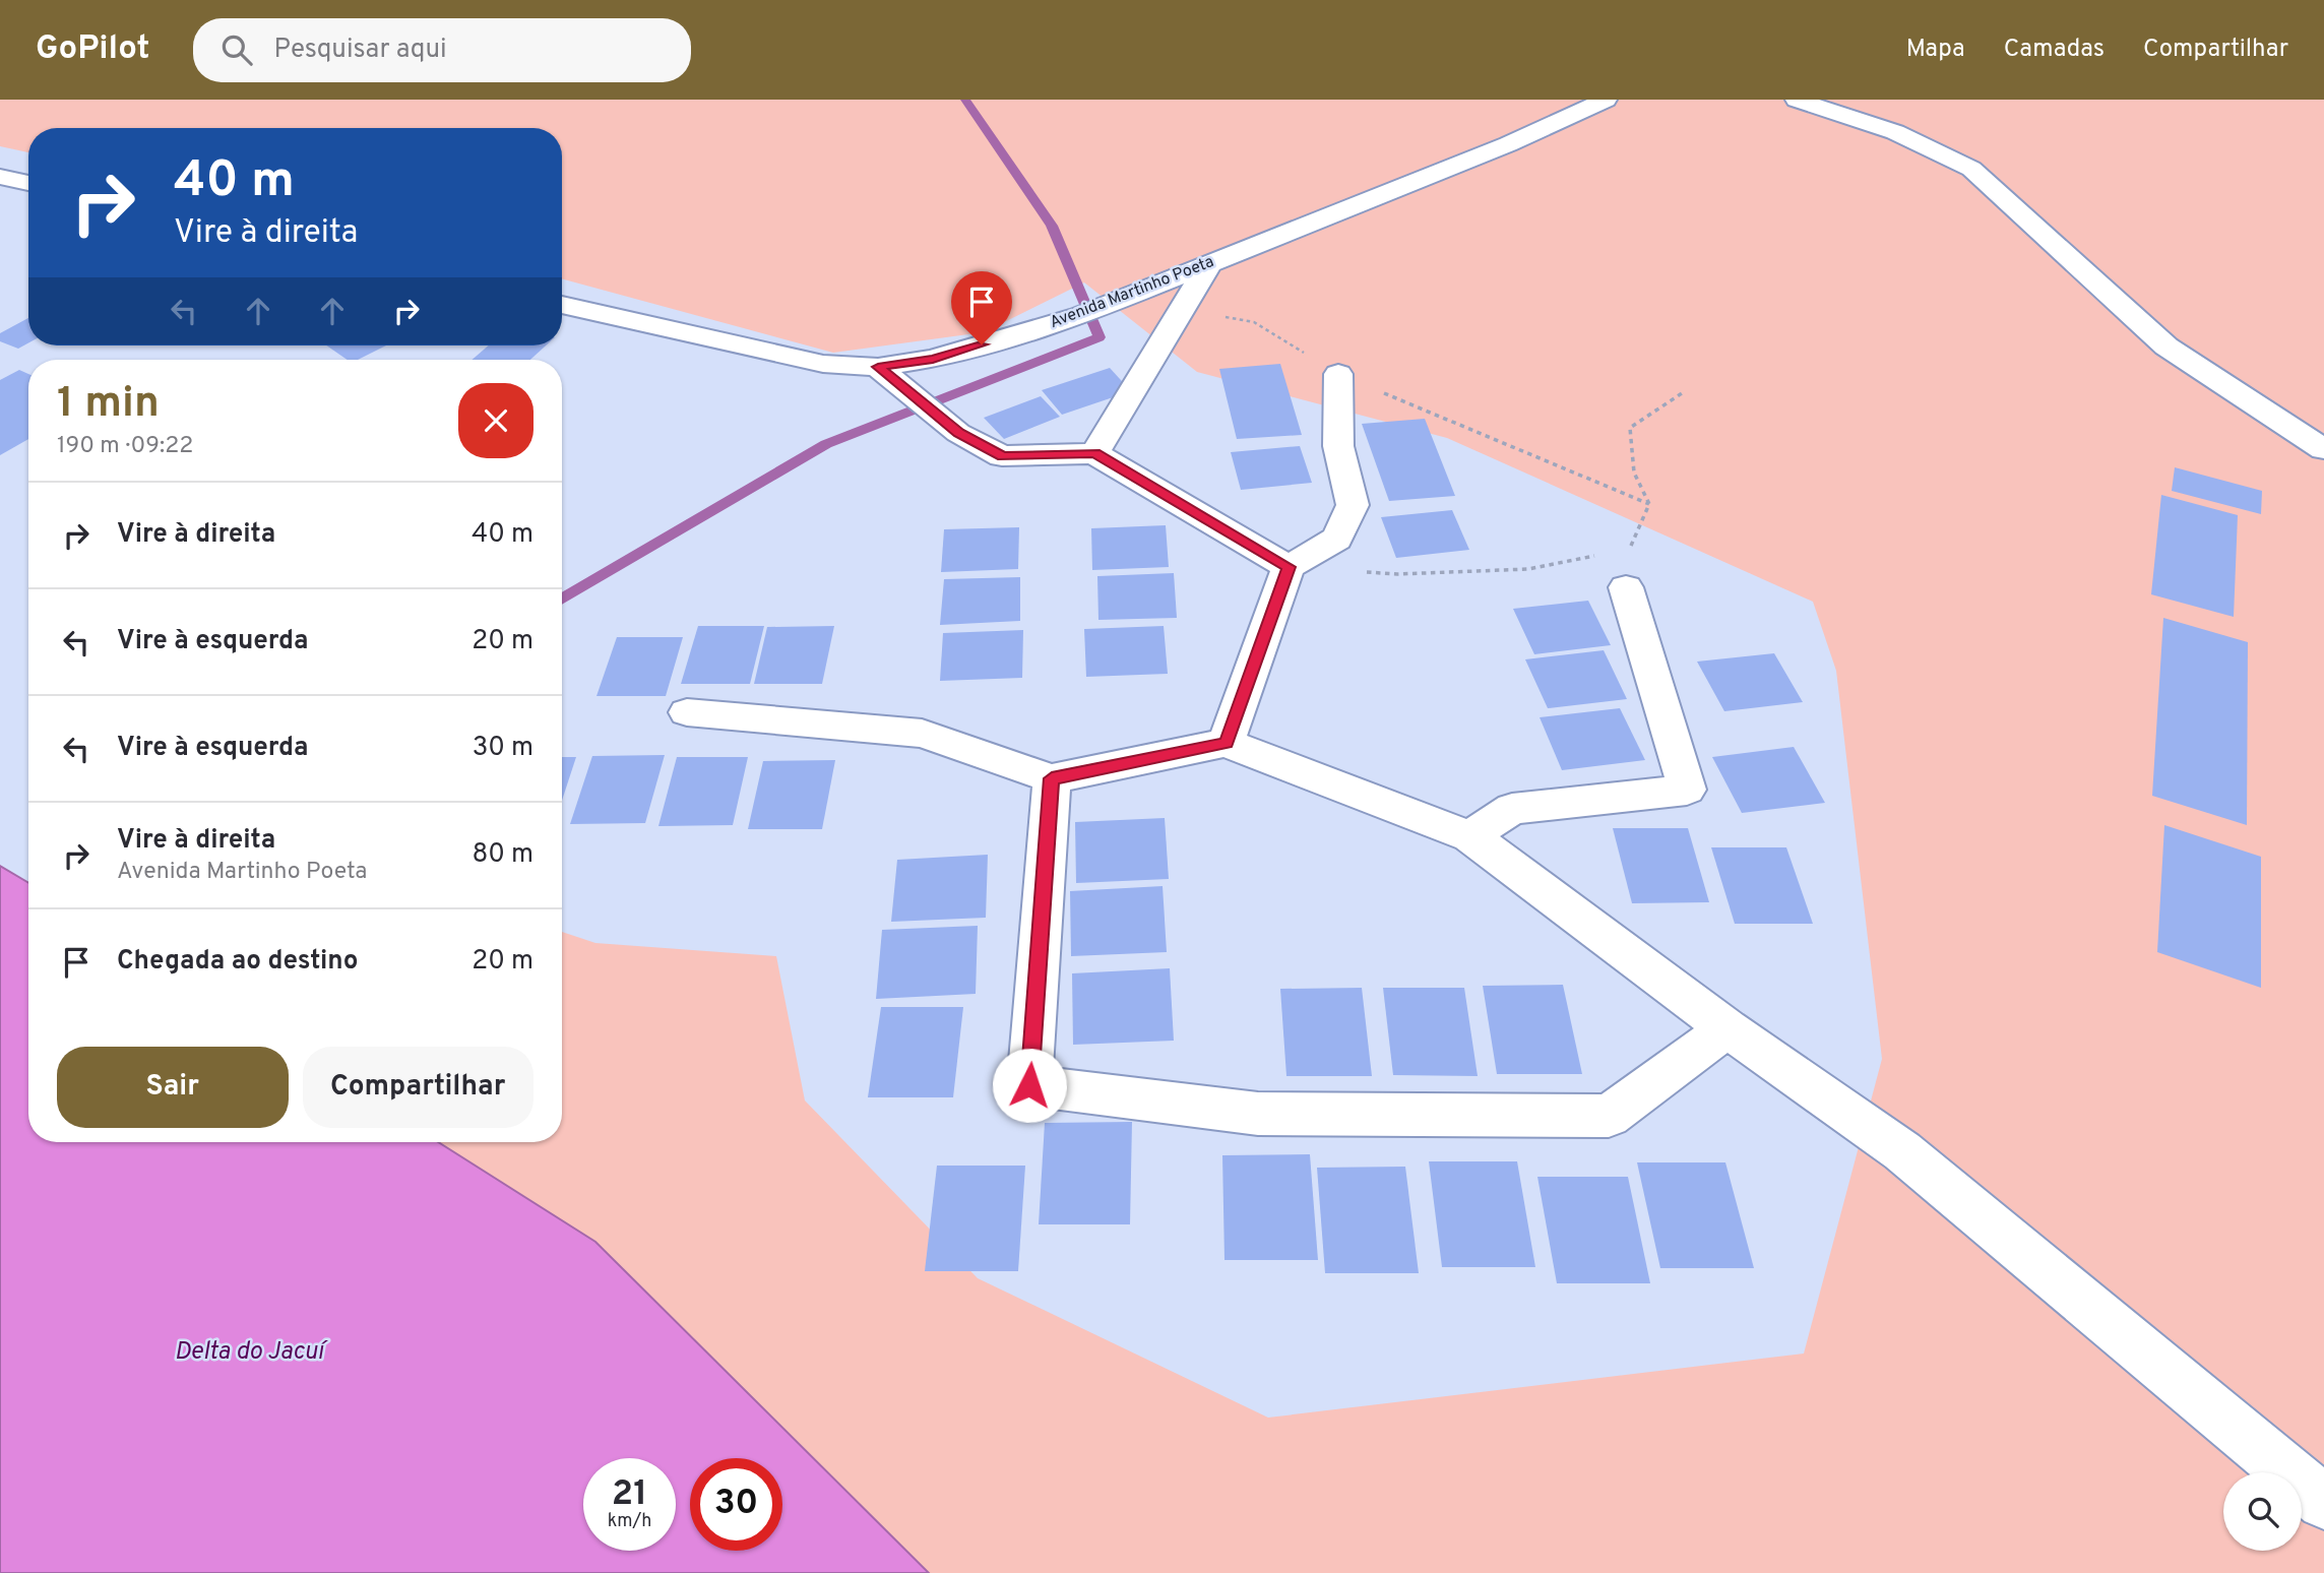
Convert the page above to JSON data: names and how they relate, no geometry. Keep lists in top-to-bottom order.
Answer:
{
  "streets": {
    "street": ["Avenida Martinho Poeta"]
  },
  "water": ["Delta do Jacuí"],
  "page": {
    "header": "GoPilot",
    "search": "Pesquisar aqui",
    "nav": ["Mapa", "Camadas", "Compartilhar"],
    "turn": ["40 m", "Vire à direita"],
    "heading": ["1 min", "190 m · 09:22"],
    "list": [
      {
        "name": "Vire à direita",
        "value": "40 m"
      },
      {
        "name": "Vire à esquerda",
        "value": "20 m"
      },
      {
        "name": "Vire à esquerda",
        "value": "30 m"
      },
      {
        "name": "Vire à direita",
        "note": "Avenida Martinho Poeta",
        "value": "80 m"
      },
      {
        "name": "Chegada ao destino",
        "value": "20 m"
      }
    ],
    "buttons": ["Sair", "Compartilhar"],
    "speed": "21 km/h",
    "limit": "30"
  }
}
